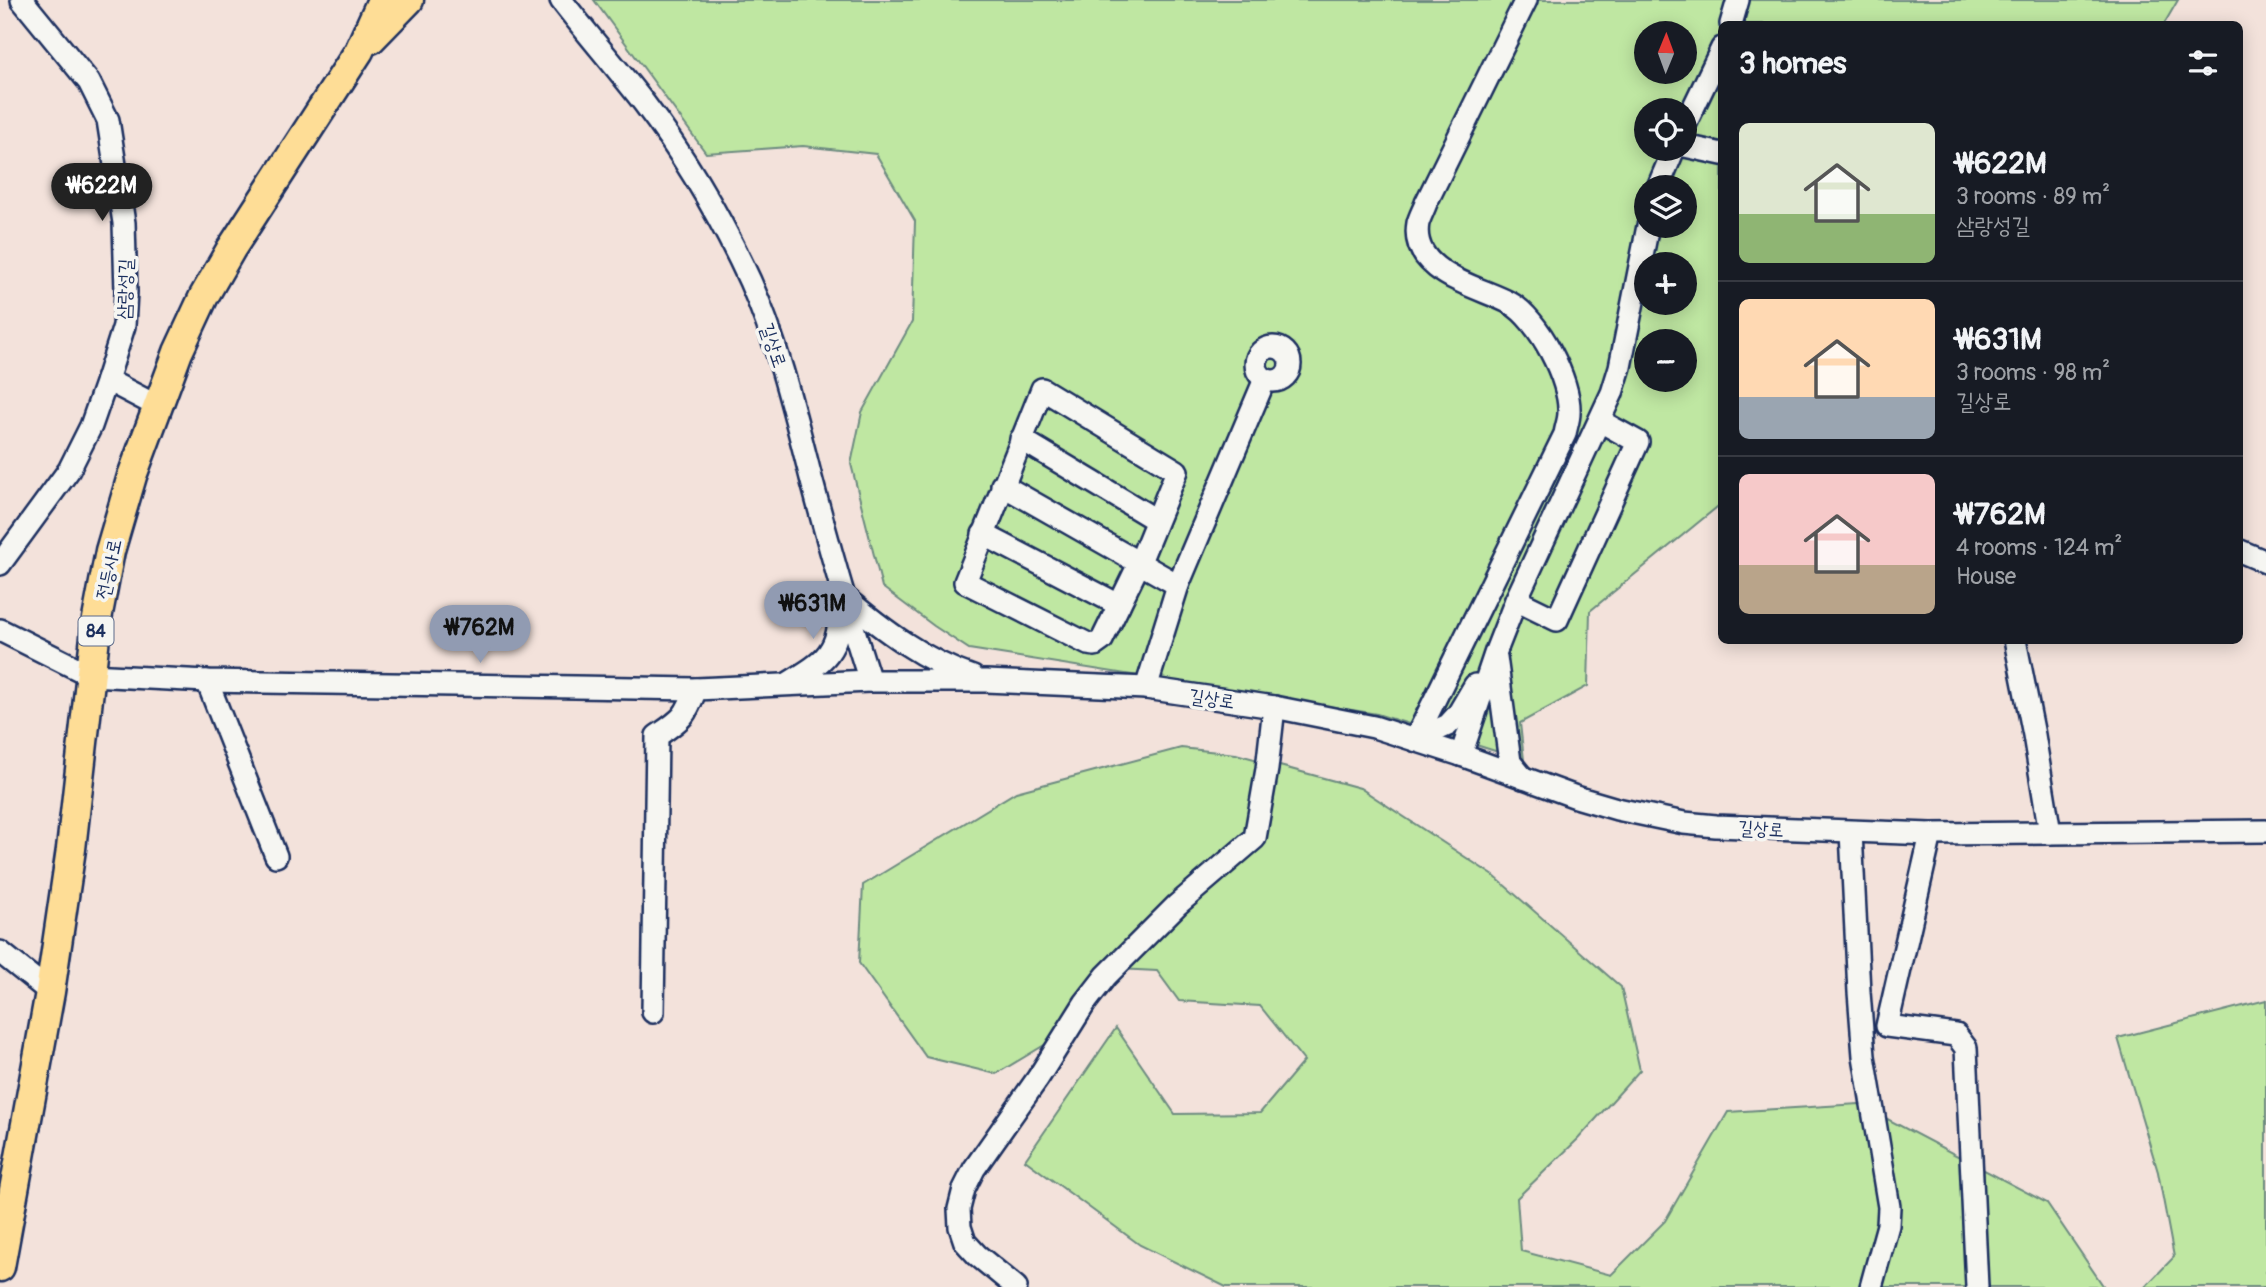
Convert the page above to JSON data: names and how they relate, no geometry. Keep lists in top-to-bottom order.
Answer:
{
  "streets": {
    "main road": ["전등사로", "84"],
    "street": ["삼랑성길", "길상로"]
  },
  "north": "top",
  "page": {
    "map_buttons": ["+", "−"],
    "heading": "3 homes",
    "list": [
      {
        "name": "₩622M",
        "note": "3 rooms · 89 m² · 삼랑성길"
      },
      {
        "name": "₩631M",
        "note": "3 rooms · 98 m² · 길상로"
      },
      {
        "name": "₩762M",
        "note": "4 rooms · 124 m² · House"
      }
    ],
    "price": ["₩622M", "₩631M", "₩762M"]
  }
}
